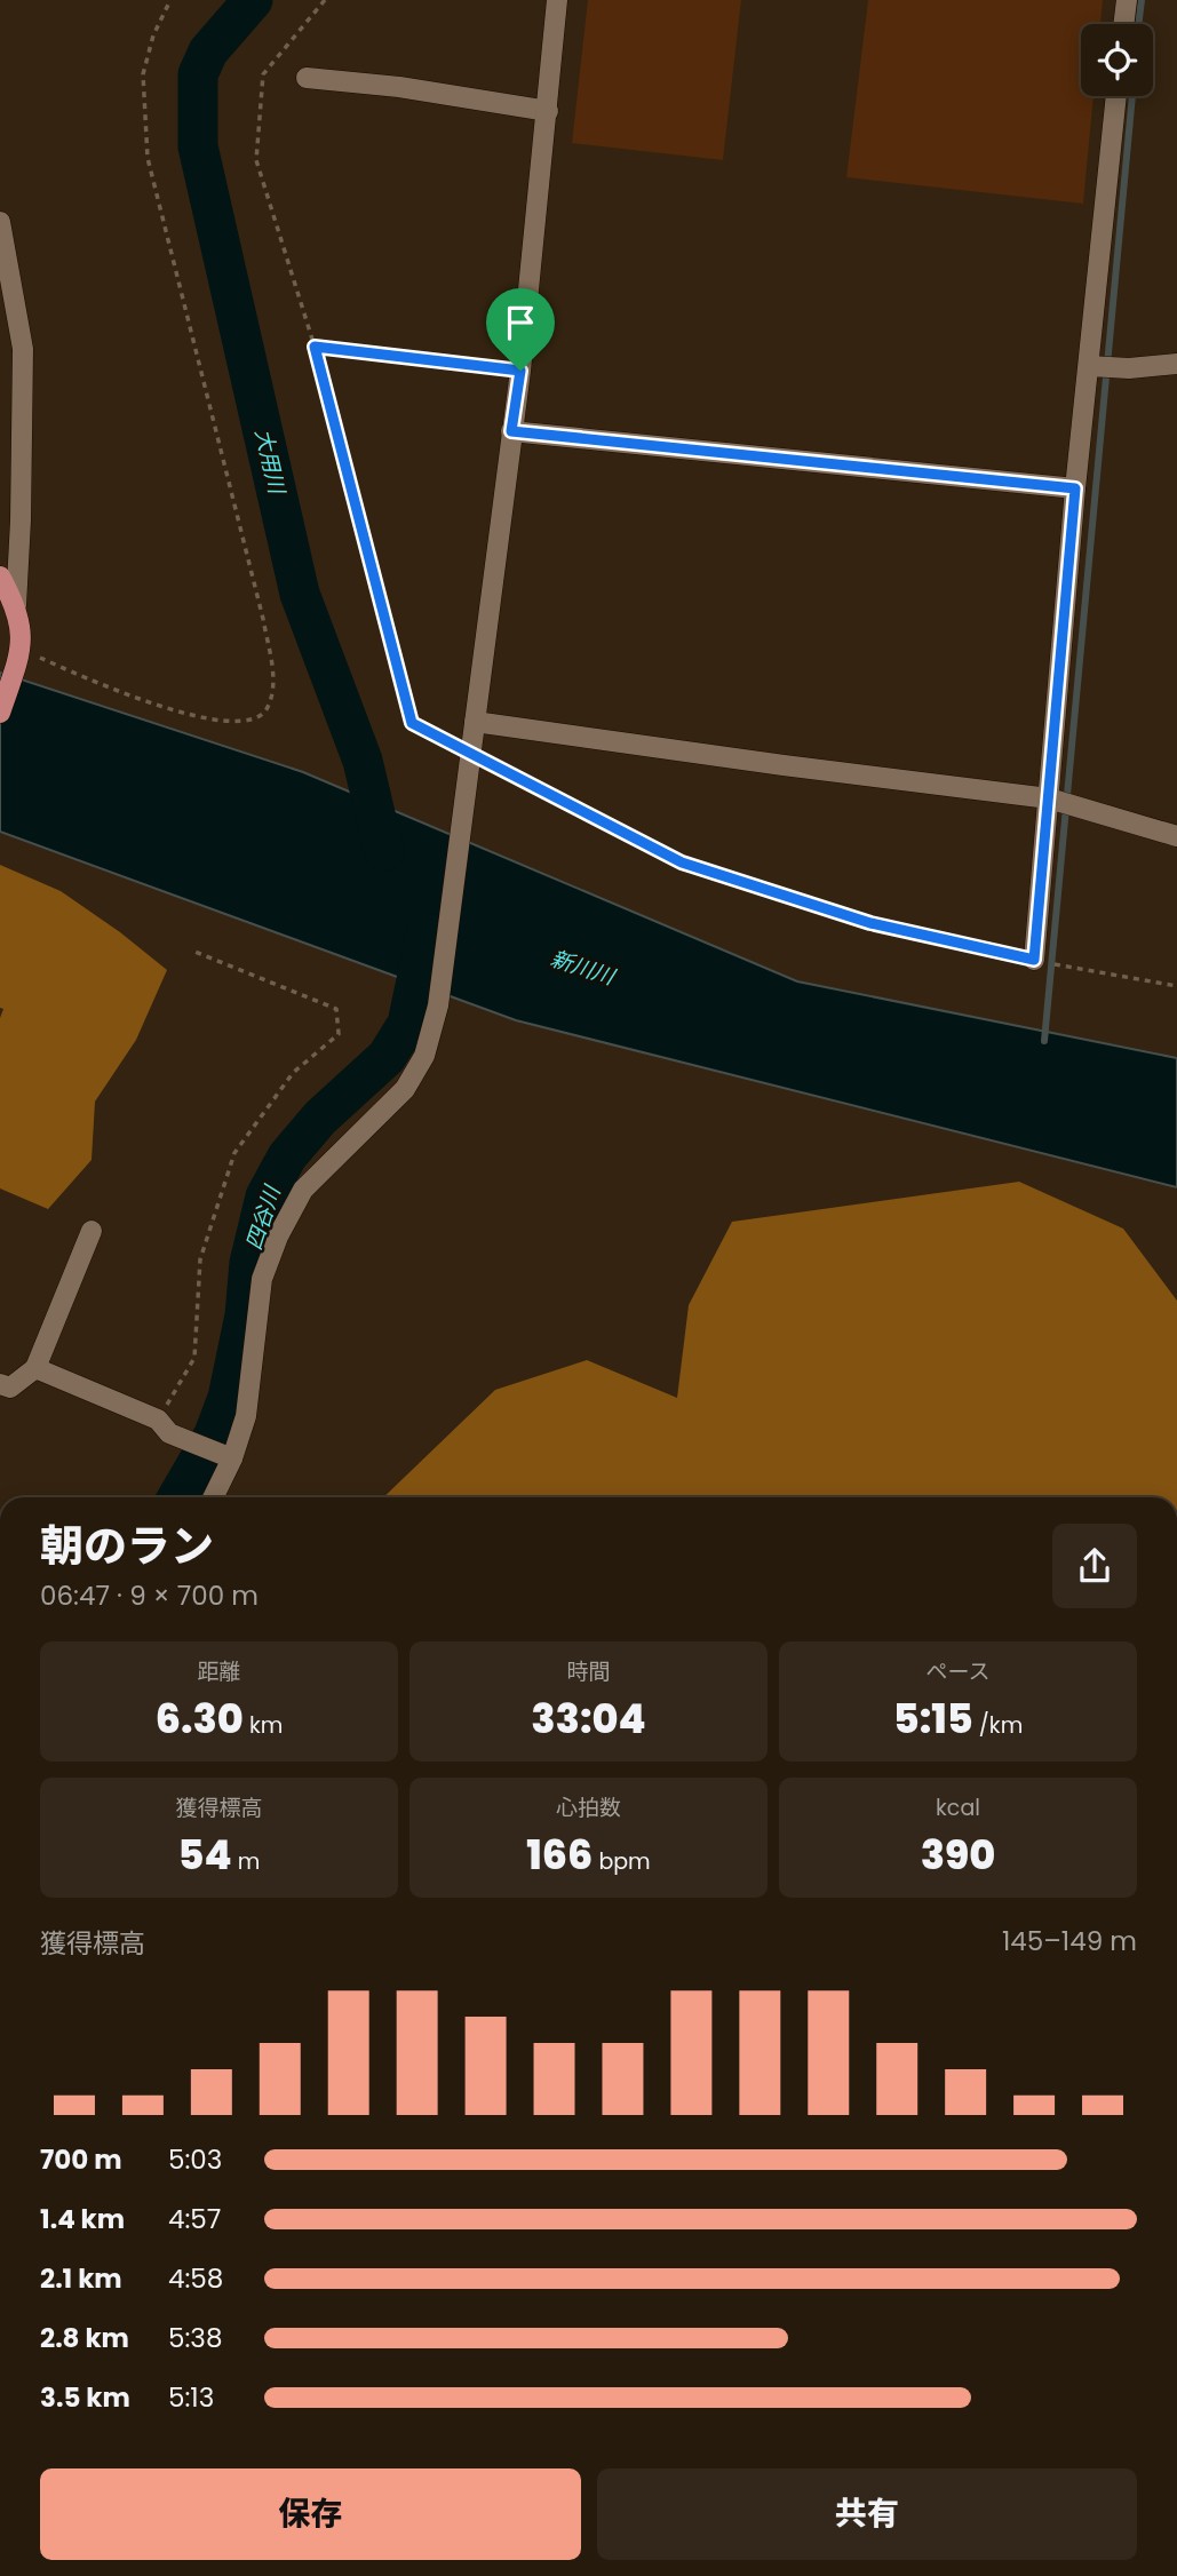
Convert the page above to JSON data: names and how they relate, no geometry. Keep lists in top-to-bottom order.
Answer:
{
  "water": ["大用川", "新川川", "四谷川"],
  "page": {
    "heading": ["朝のラン", "06:47 · 9 × 700 m"],
    "stats": [
      ["距離", "6.30 km"],
      ["時間", "33:04"],
      ["ペース", "5:15 /km"],
      ["獲得標高", "54 m"],
      ["心拍数", "166 bpm"],
      ["kcal", "390"]
    ],
    "chart": ["獲得標高", "145–149 m"],
    "list": [
      {
        "name": "700 m",
        "note": "5:03"
      },
      {
        "name": "1.4 km",
        "note": "4:57"
      },
      {
        "name": "2.1 km",
        "note": "4:58"
      },
      {
        "name": "2.8 km",
        "note": "5:38"
      },
      {
        "name": "3.5 km",
        "note": "5:13"
      }
    ],
    "buttons": ["保存", "共有"]
  }
}
